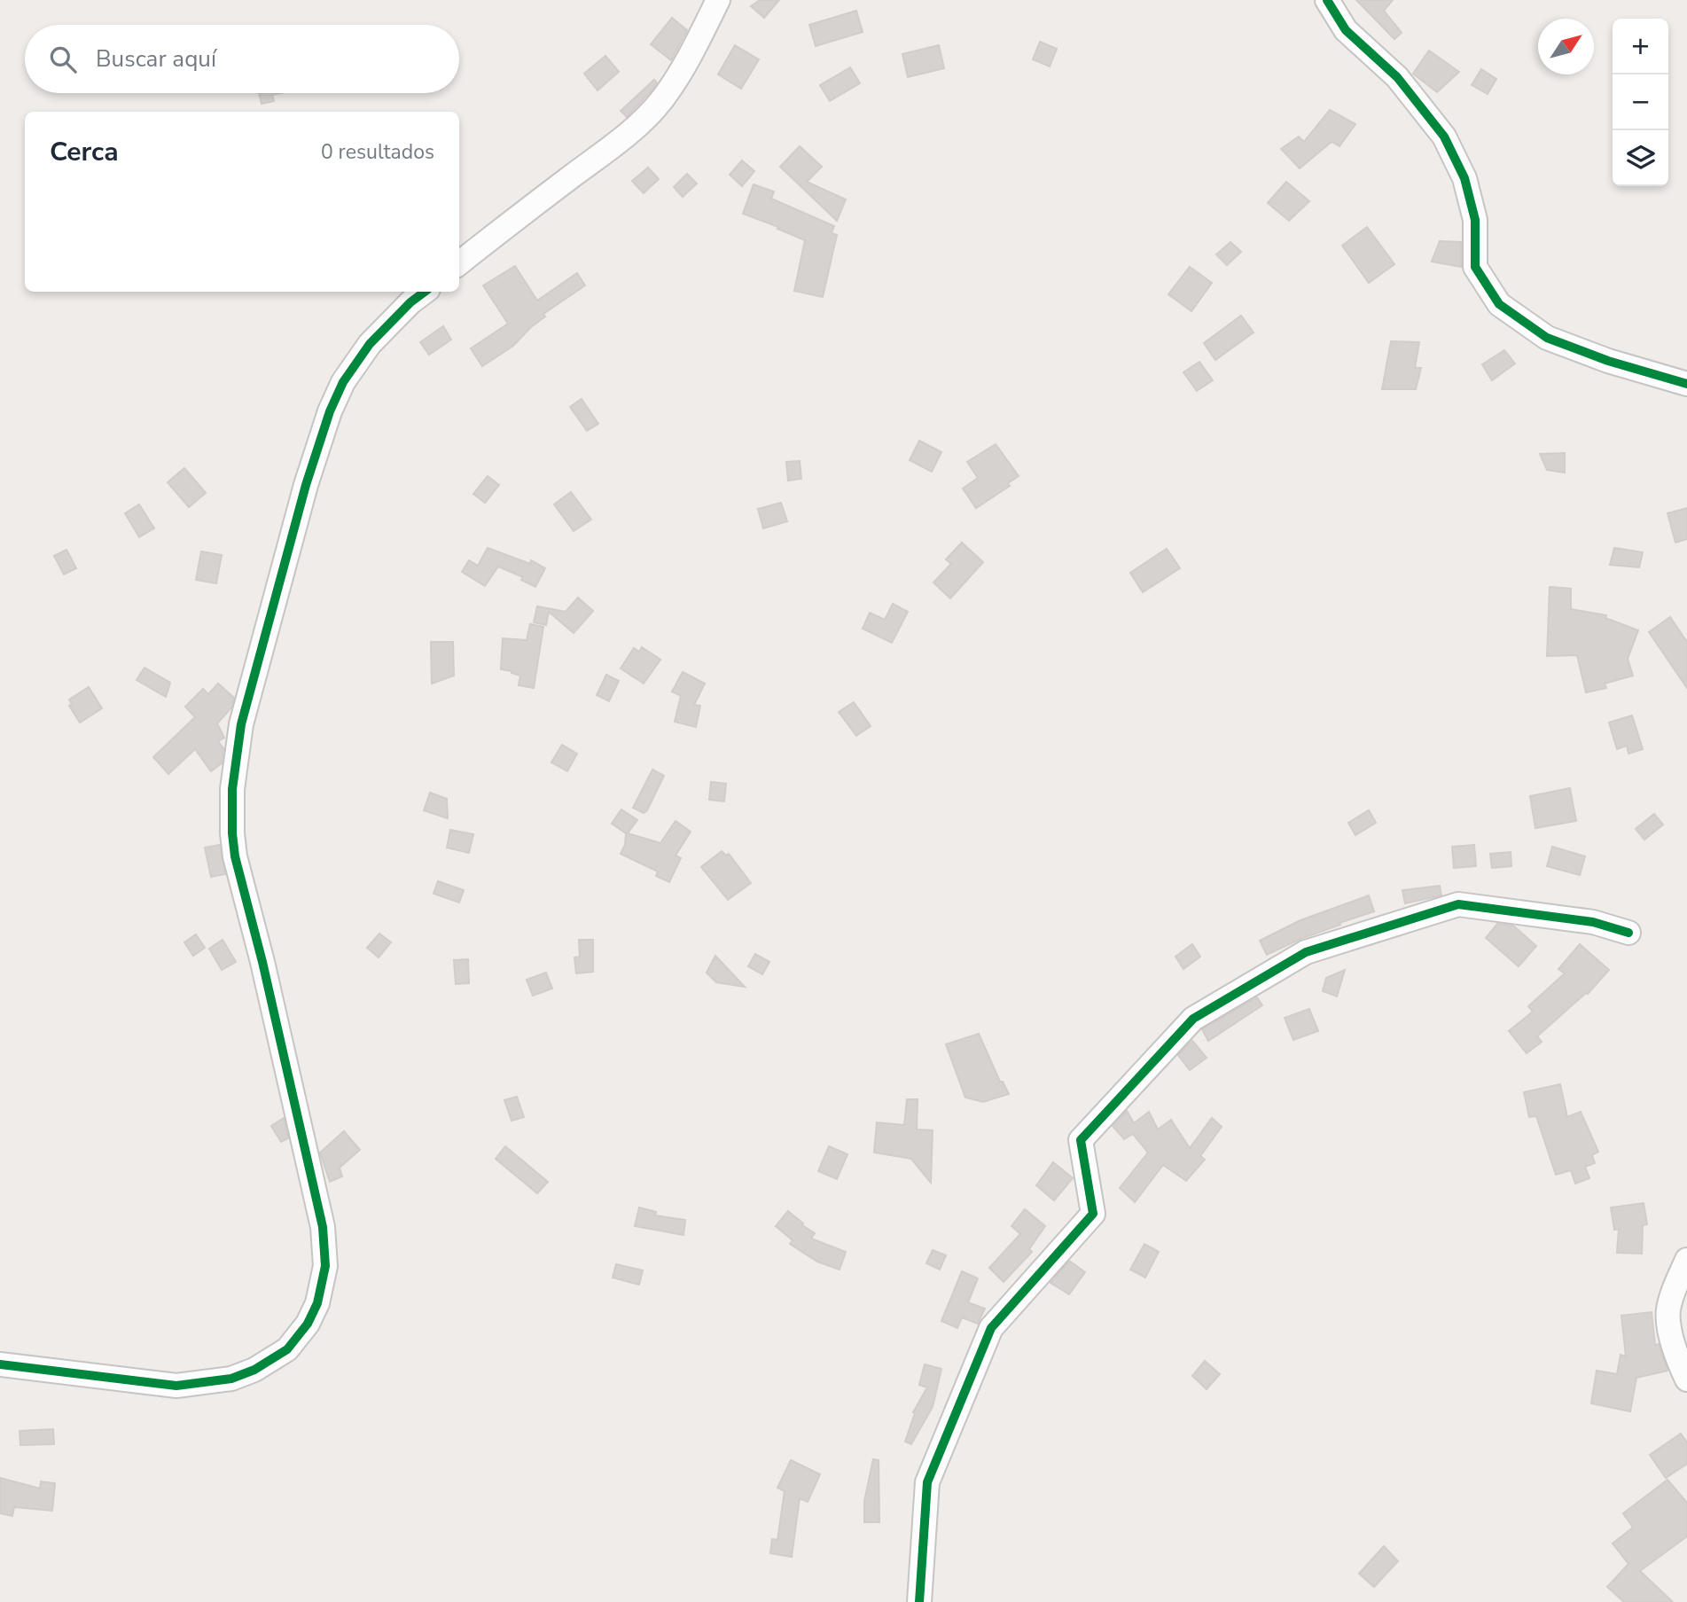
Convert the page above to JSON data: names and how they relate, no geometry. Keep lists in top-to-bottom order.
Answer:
{
  "north": "top right",
  "page": {
    "map_buttons": ["+", "−"],
    "search": "Buscar aquí",
    "heading": ["Cerca", "0 resultados"]
  }
}
